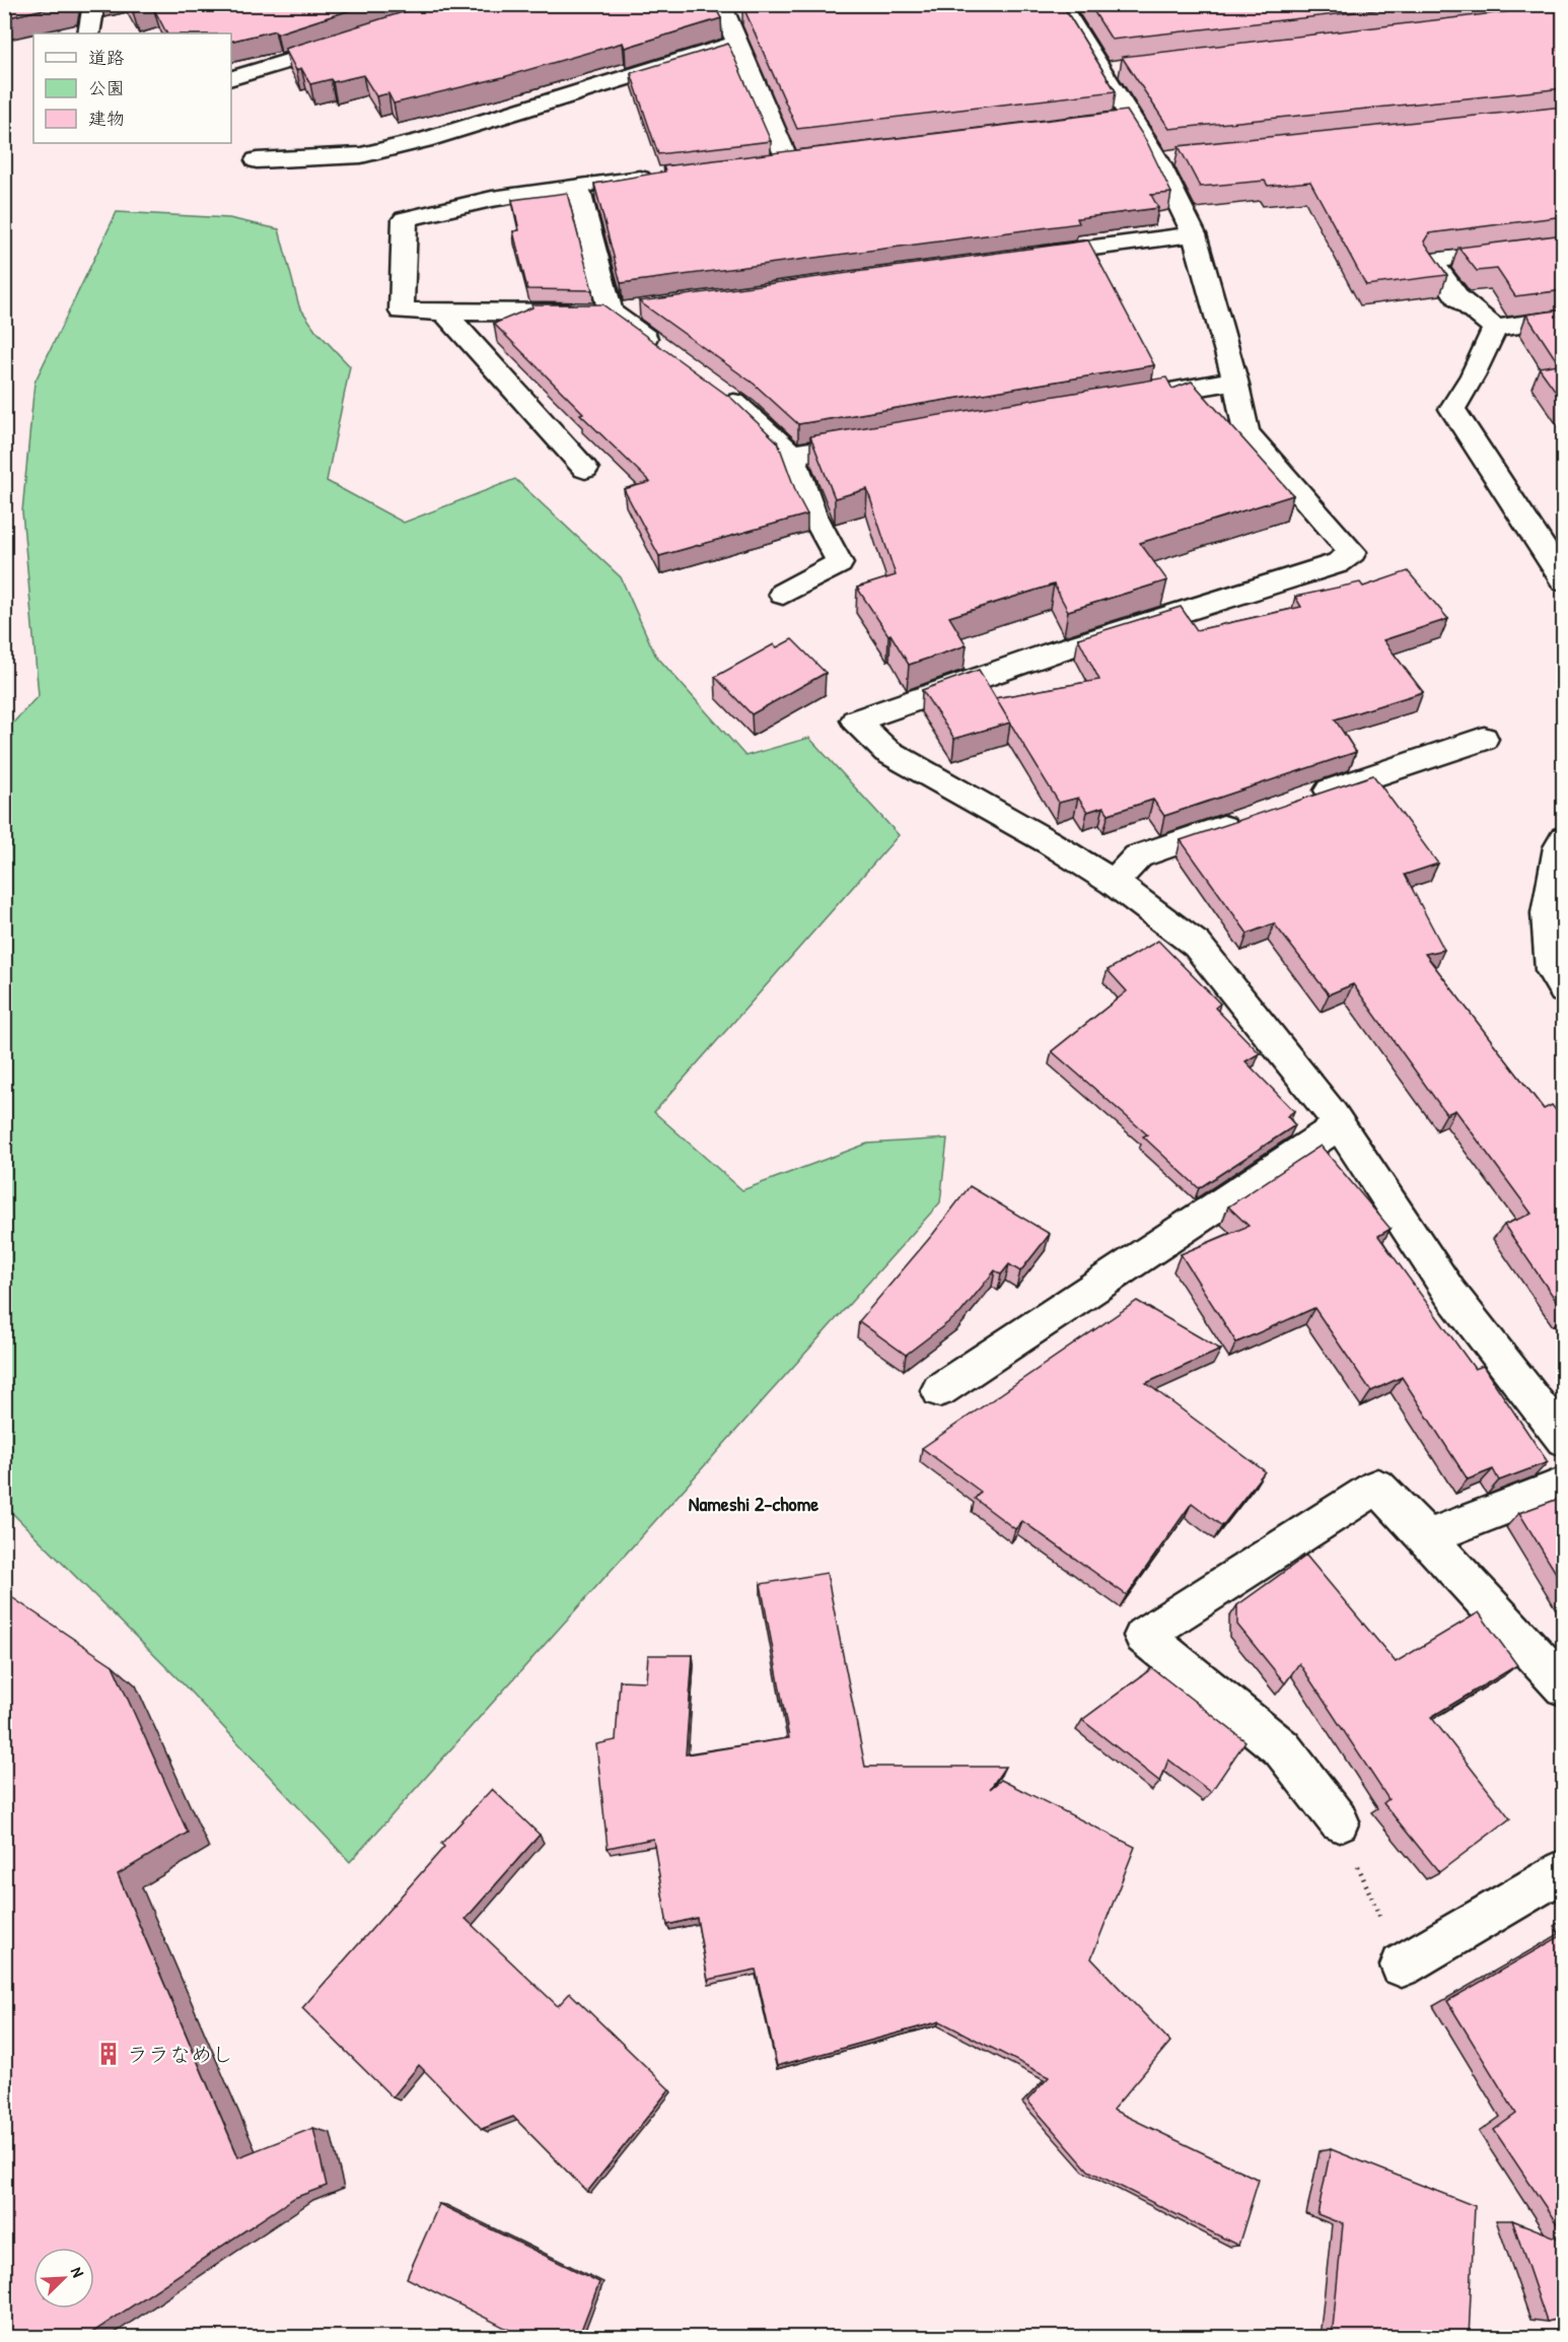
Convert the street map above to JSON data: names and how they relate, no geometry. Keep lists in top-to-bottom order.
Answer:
{
  "districts": ["Nameshi 2-chome"],
  "places": {
    "building": ["ララなめし"]
  },
  "legend": ["道路", "公園", "建物"],
  "north": "top right"
}
